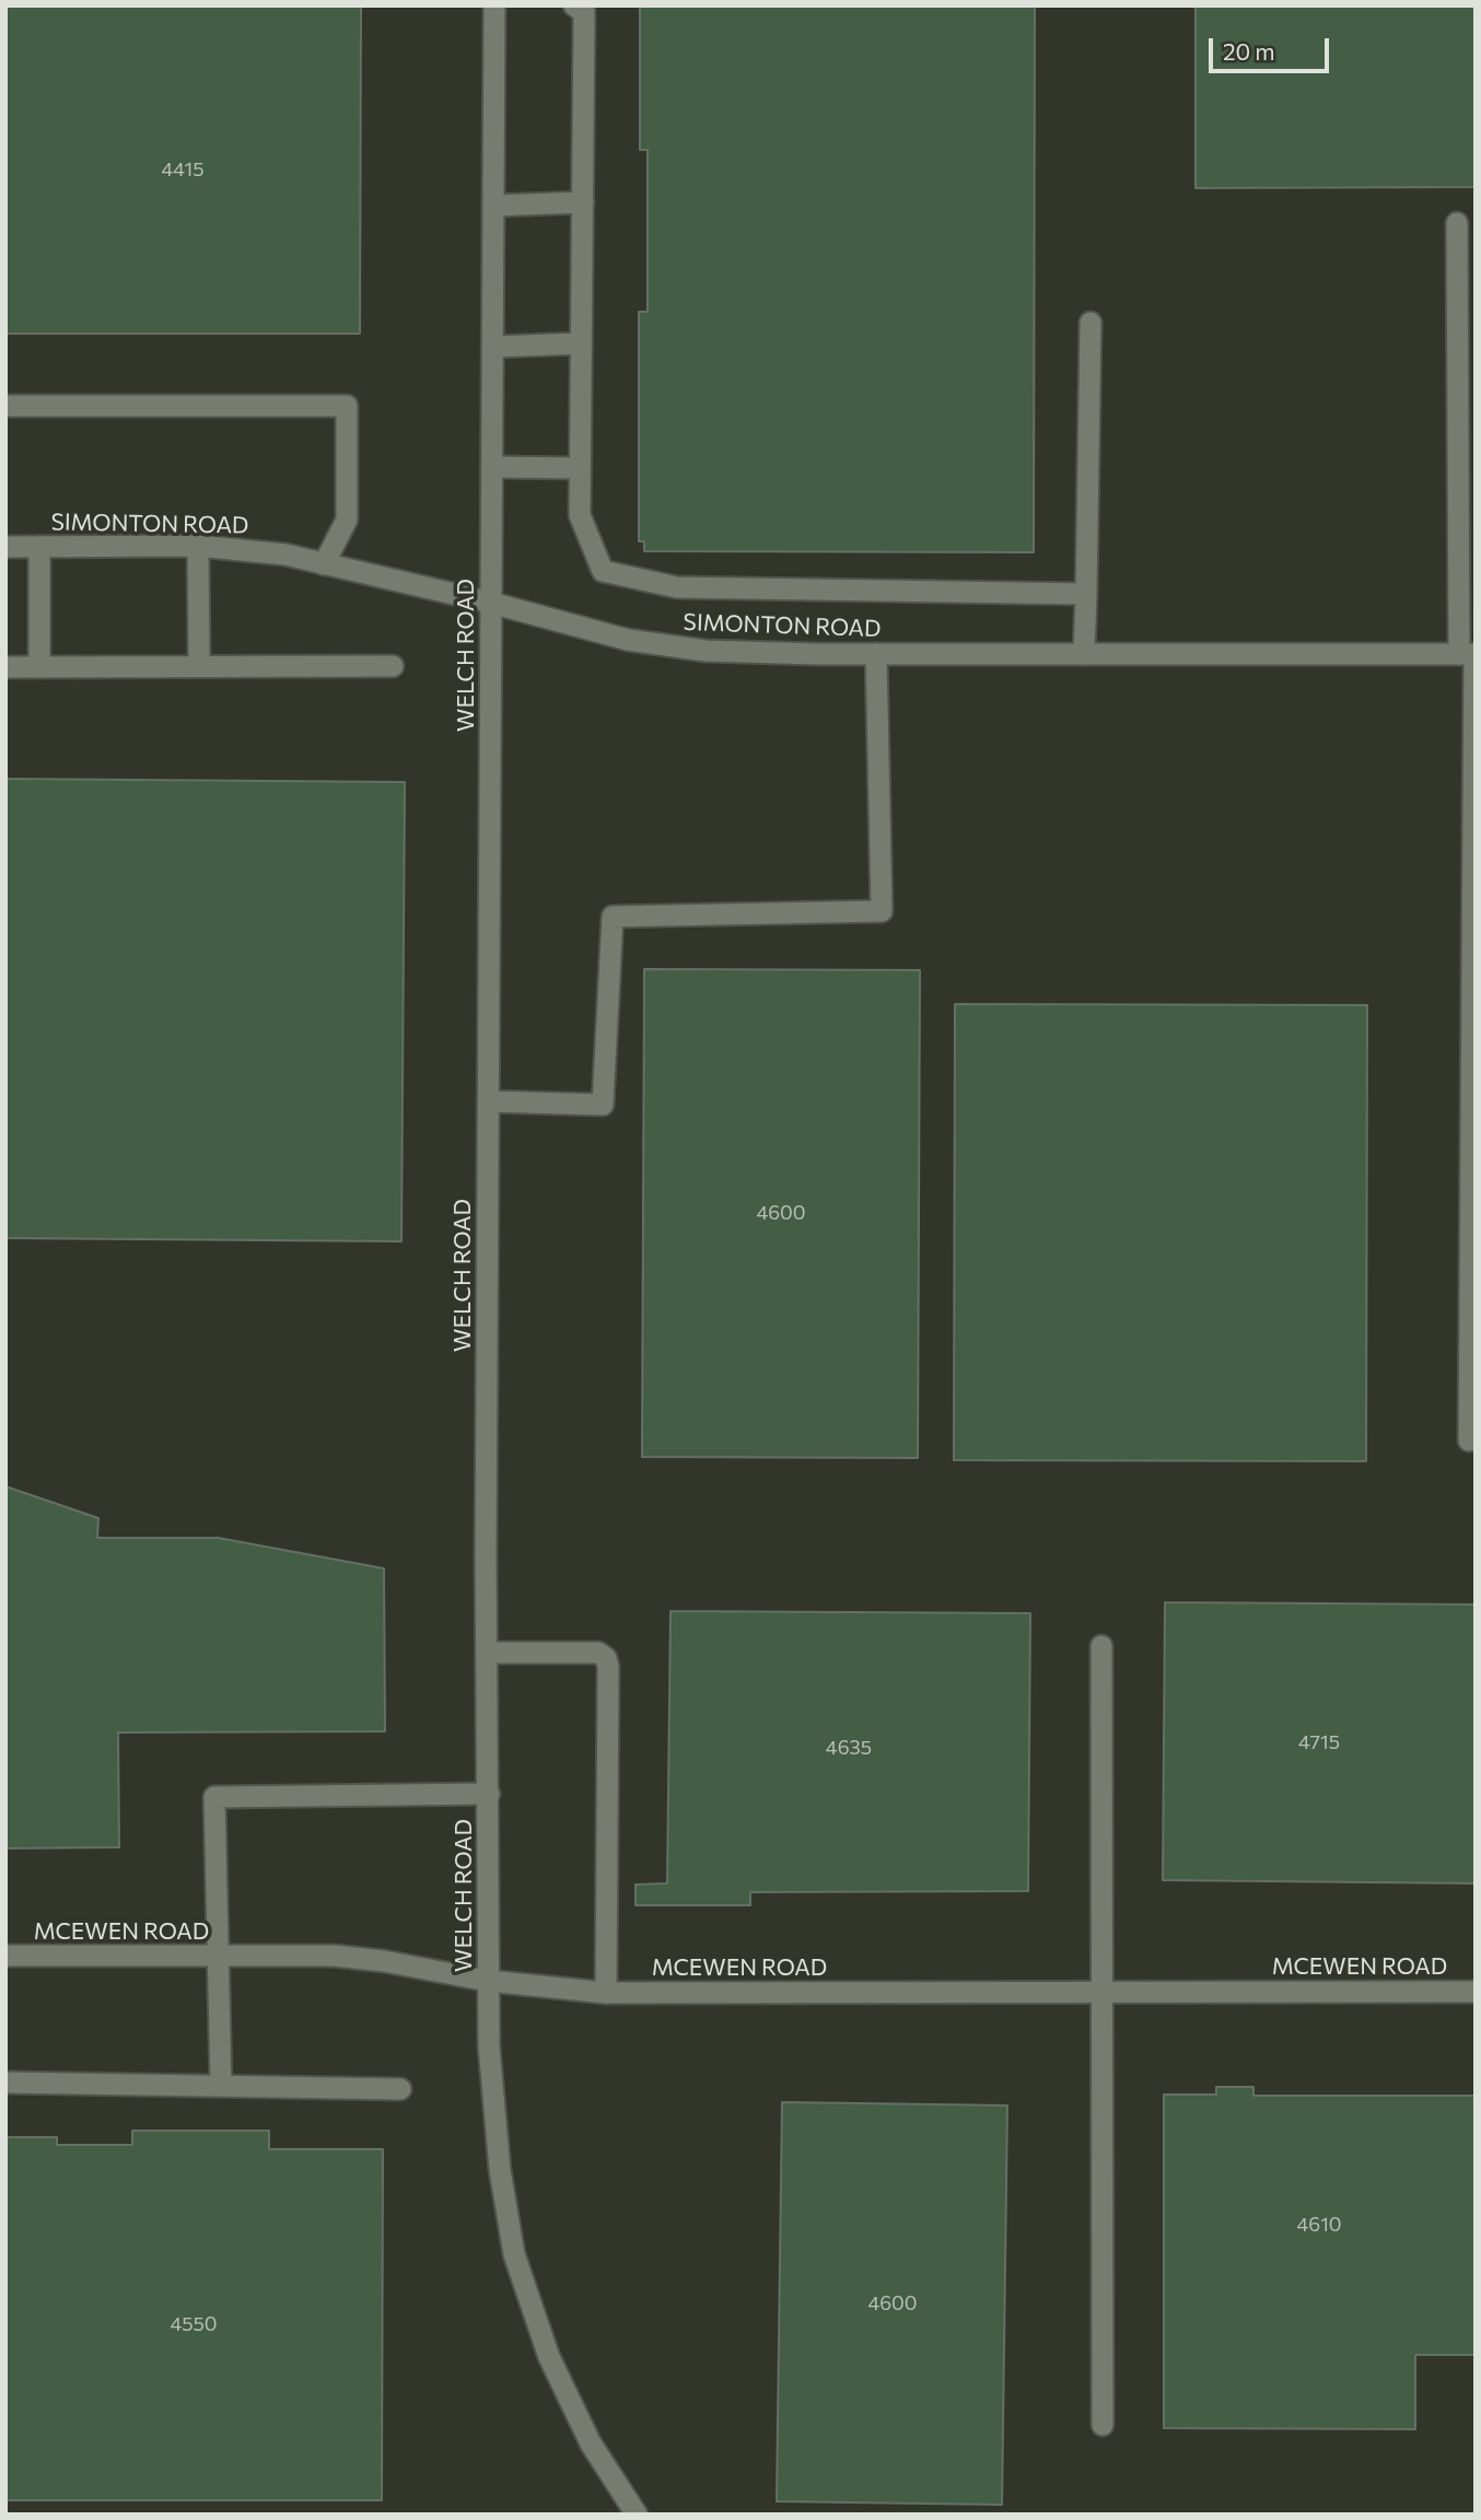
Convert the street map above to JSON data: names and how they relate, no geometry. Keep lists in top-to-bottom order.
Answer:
{
  "streets": {
    "street": ["SIMONTON ROAD", "WELCH ROAD", "MCEWEN ROAD"]
  },
  "crossings": [
    ["SIMONTON ROAD", "WELCH ROAD"],
    ["WELCH ROAD", "MCEWEN ROAD"]
  ],
  "house_numbers": [
    "4415",
    "4600",
    "4715",
    "4635",
    "4610",
    "4600",
    "4550"
  ],
  "scale_bar": "20 m"
}
